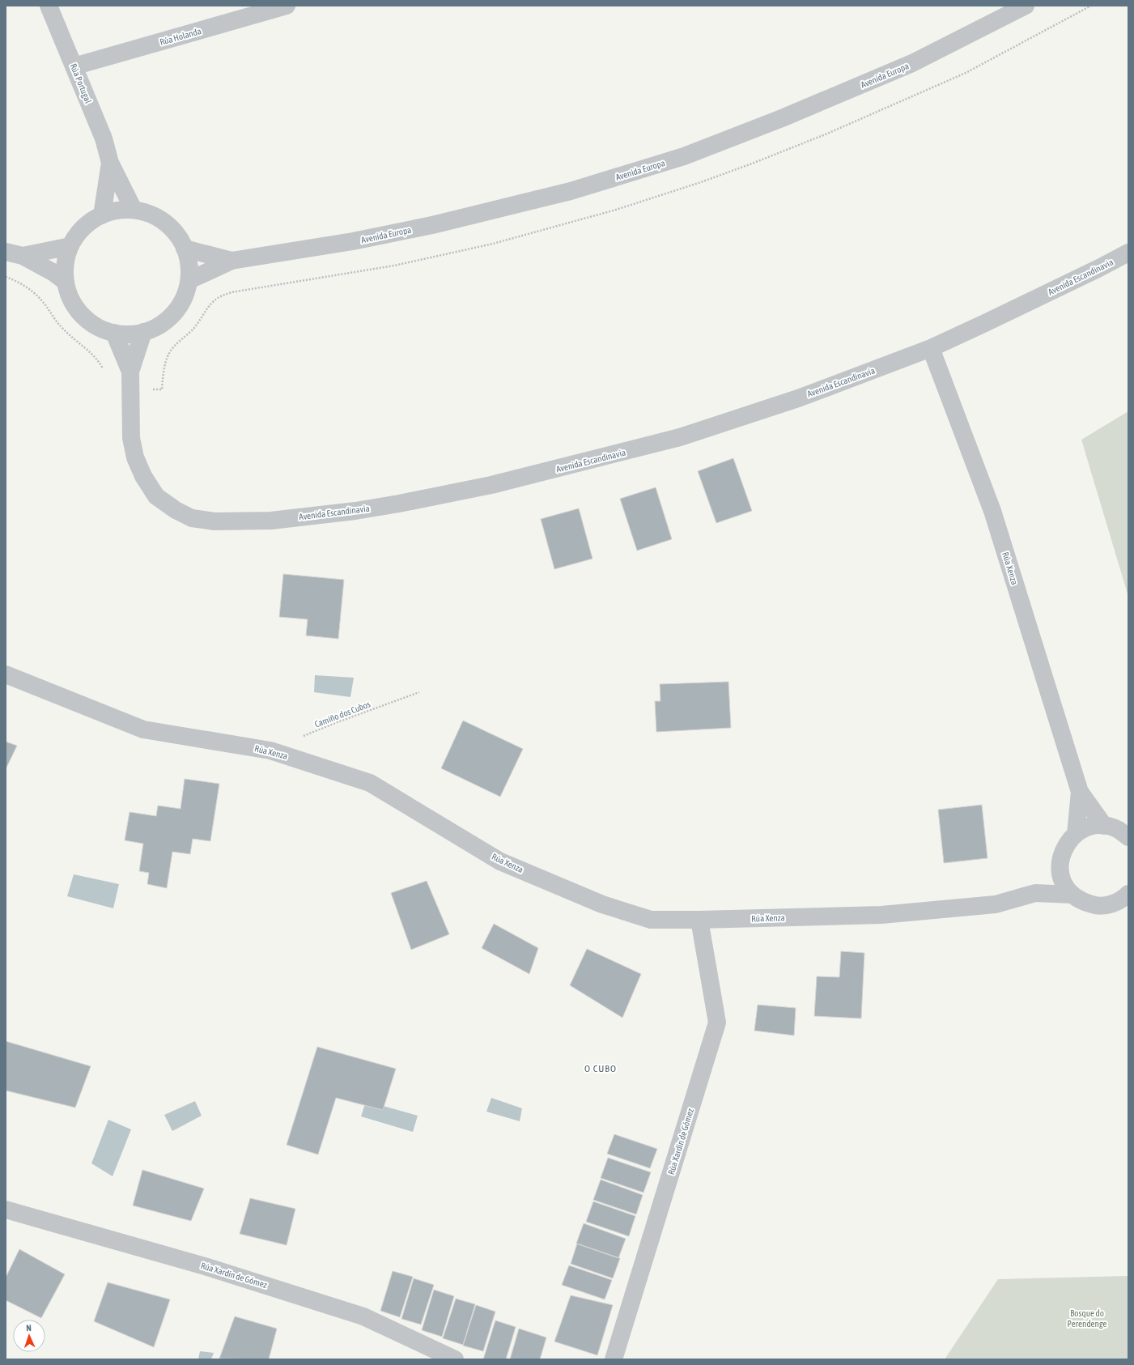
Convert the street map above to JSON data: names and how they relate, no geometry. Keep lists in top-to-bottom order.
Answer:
{
  "streets": {
    "street": [
      "Rúa Holanda",
      "Avenida Europa",
      "Rúa Portugal",
      "Avenida Escandinavia",
      "Rúa Xenza",
      "Rúa Xardín de Gómez"
    ],
    "path": ["Camiño dos Cubos"]
  },
  "crossings": [
    ["Rúa Holanda", "Rúa Portugal"],
    ["Avenida Escandinavia", "Rúa Xenza"],
    ["Rúa Xenza", "Camiño dos Cubos"],
    ["Rúa Xenza", "Rúa Xardín de Gómez"]
  ],
  "districts": ["O CUBO"],
  "parks": ["Bosque do Perendenge"],
  "north": "top"
}
